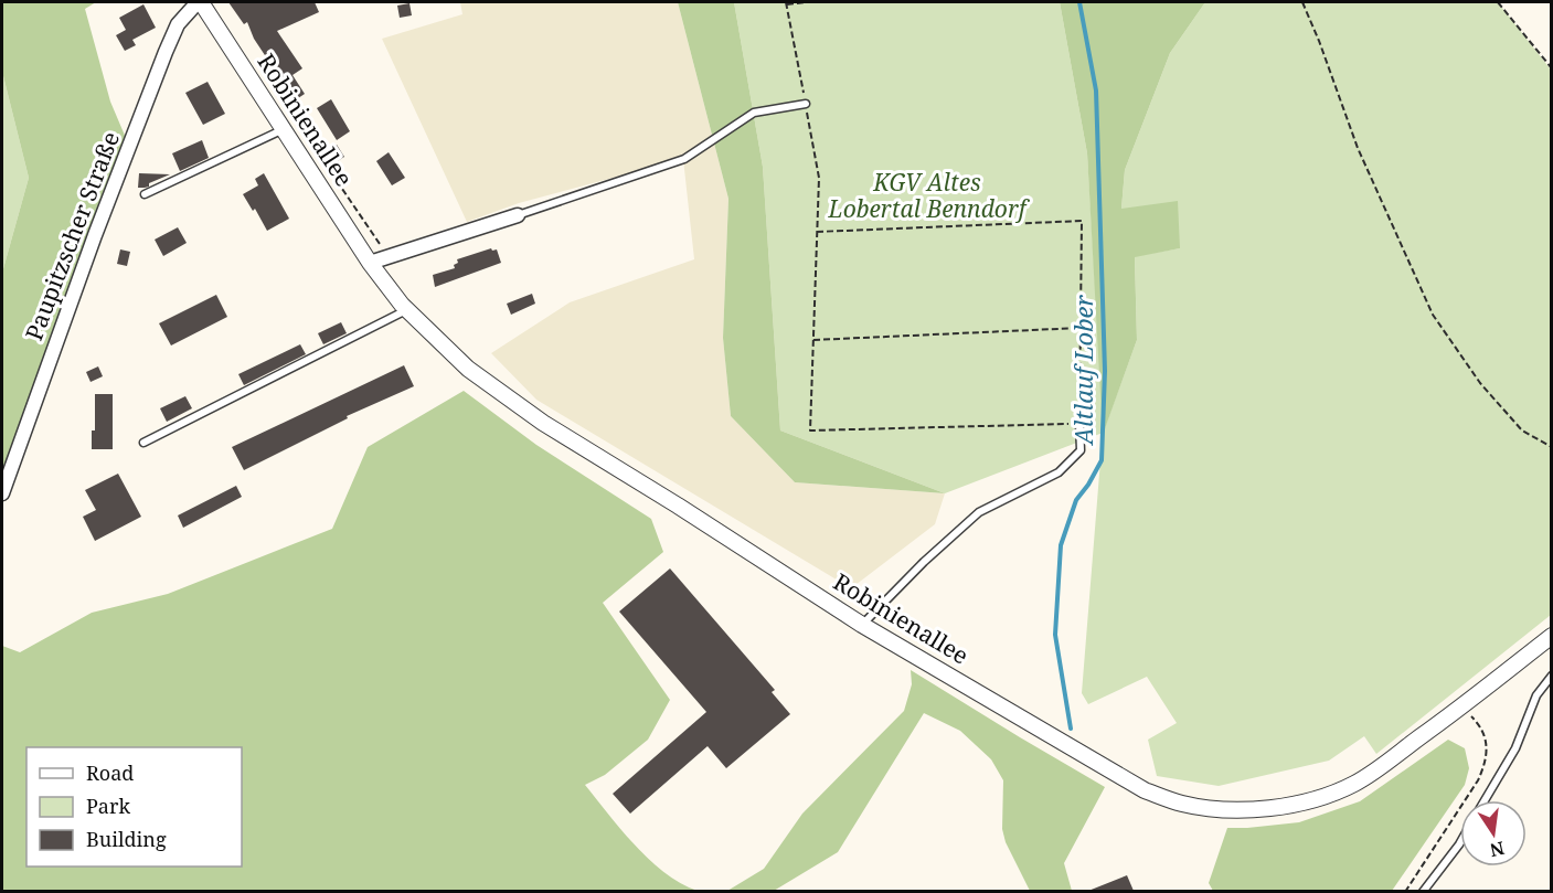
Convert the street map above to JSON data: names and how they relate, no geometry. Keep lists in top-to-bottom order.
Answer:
{
  "streets": {
    "street": ["Robinienallee", "Paupitzscher Straße"]
  },
  "crossings": [
    ["Robinienallee", "Paupitzscher Straße"]
  ],
  "water": ["Altlauf Lober"],
  "parks": ["KGV Altes Lobertal Benndorf"],
  "legend": ["Road", "Park", "Building"],
  "north": "bottom"
}
